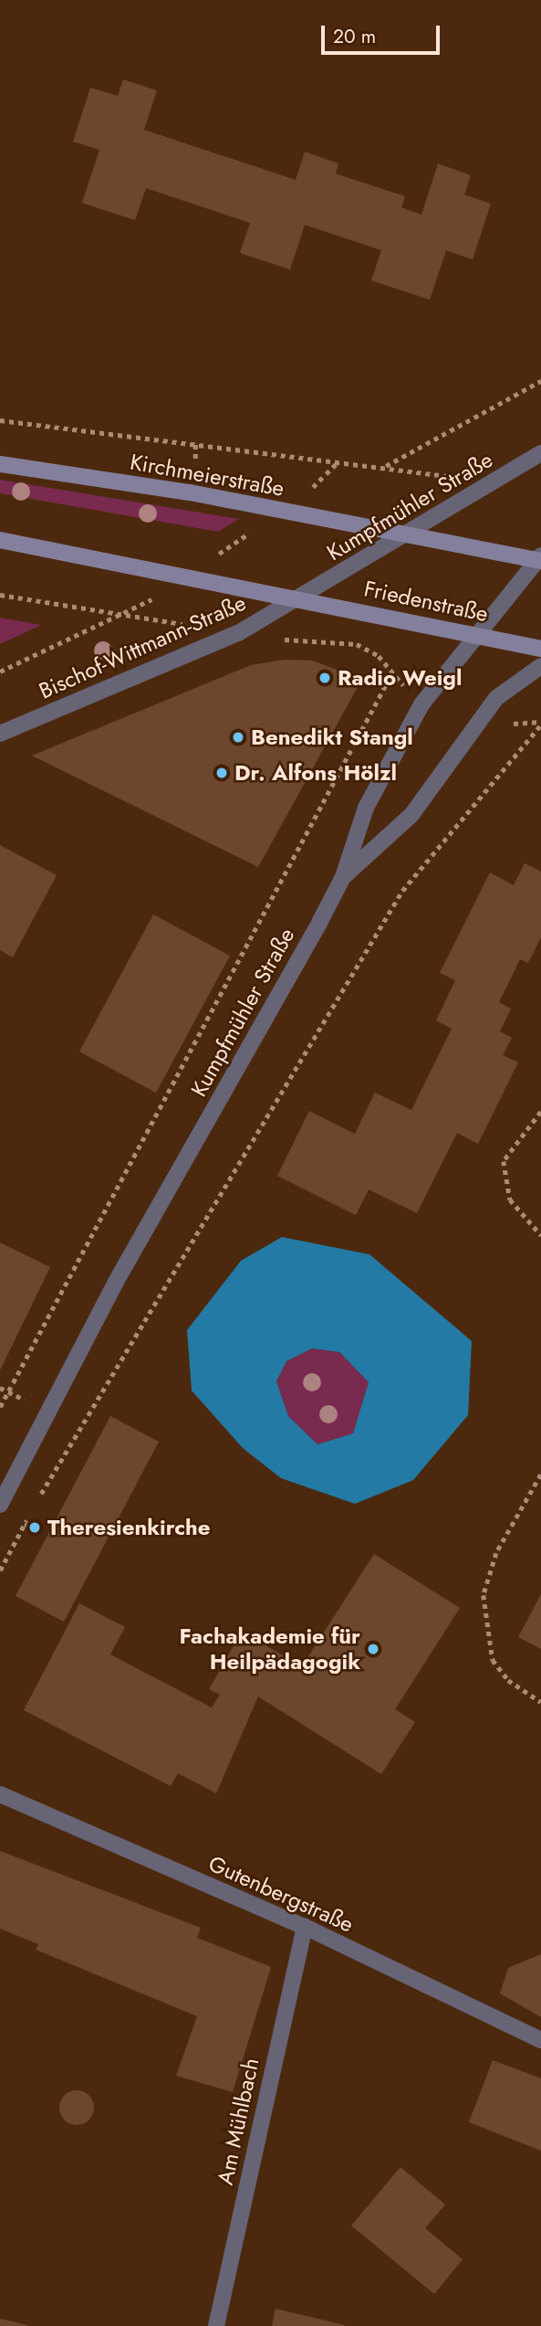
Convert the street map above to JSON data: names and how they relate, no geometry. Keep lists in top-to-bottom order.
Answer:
{
  "streets": {
    "main road": ["Kirchmeierstraße", "Friedenstraße"],
    "street": [
      "Kumpfmühler Straße",
      "Bischof-Wittmann-Straße",
      "Gutenbergstraße",
      "Am Mühlbach"
    ]
  },
  "crossings": [
    ["Kirchmeierstraße", "Kumpfmühler Straße"],
    ["Kumpfmühler Straße", "Friedenstraße"],
    ["Kumpfmühler Straße", "Bischof-Wittmann-Straße"],
    ["Friedenstraße", "Bischof-Wittmann-Straße"],
    ["Gutenbergstraße", "Am Mühlbach"]
  ],
  "places": [
    "Radio Weigl",
    "Benedikt Stangl",
    "Dr. Alfons Hölzl",
    "Theresienkirche",
    "Fachakademie für Heilpädagogik"
  ],
  "scale_bar": "20 m"
}
